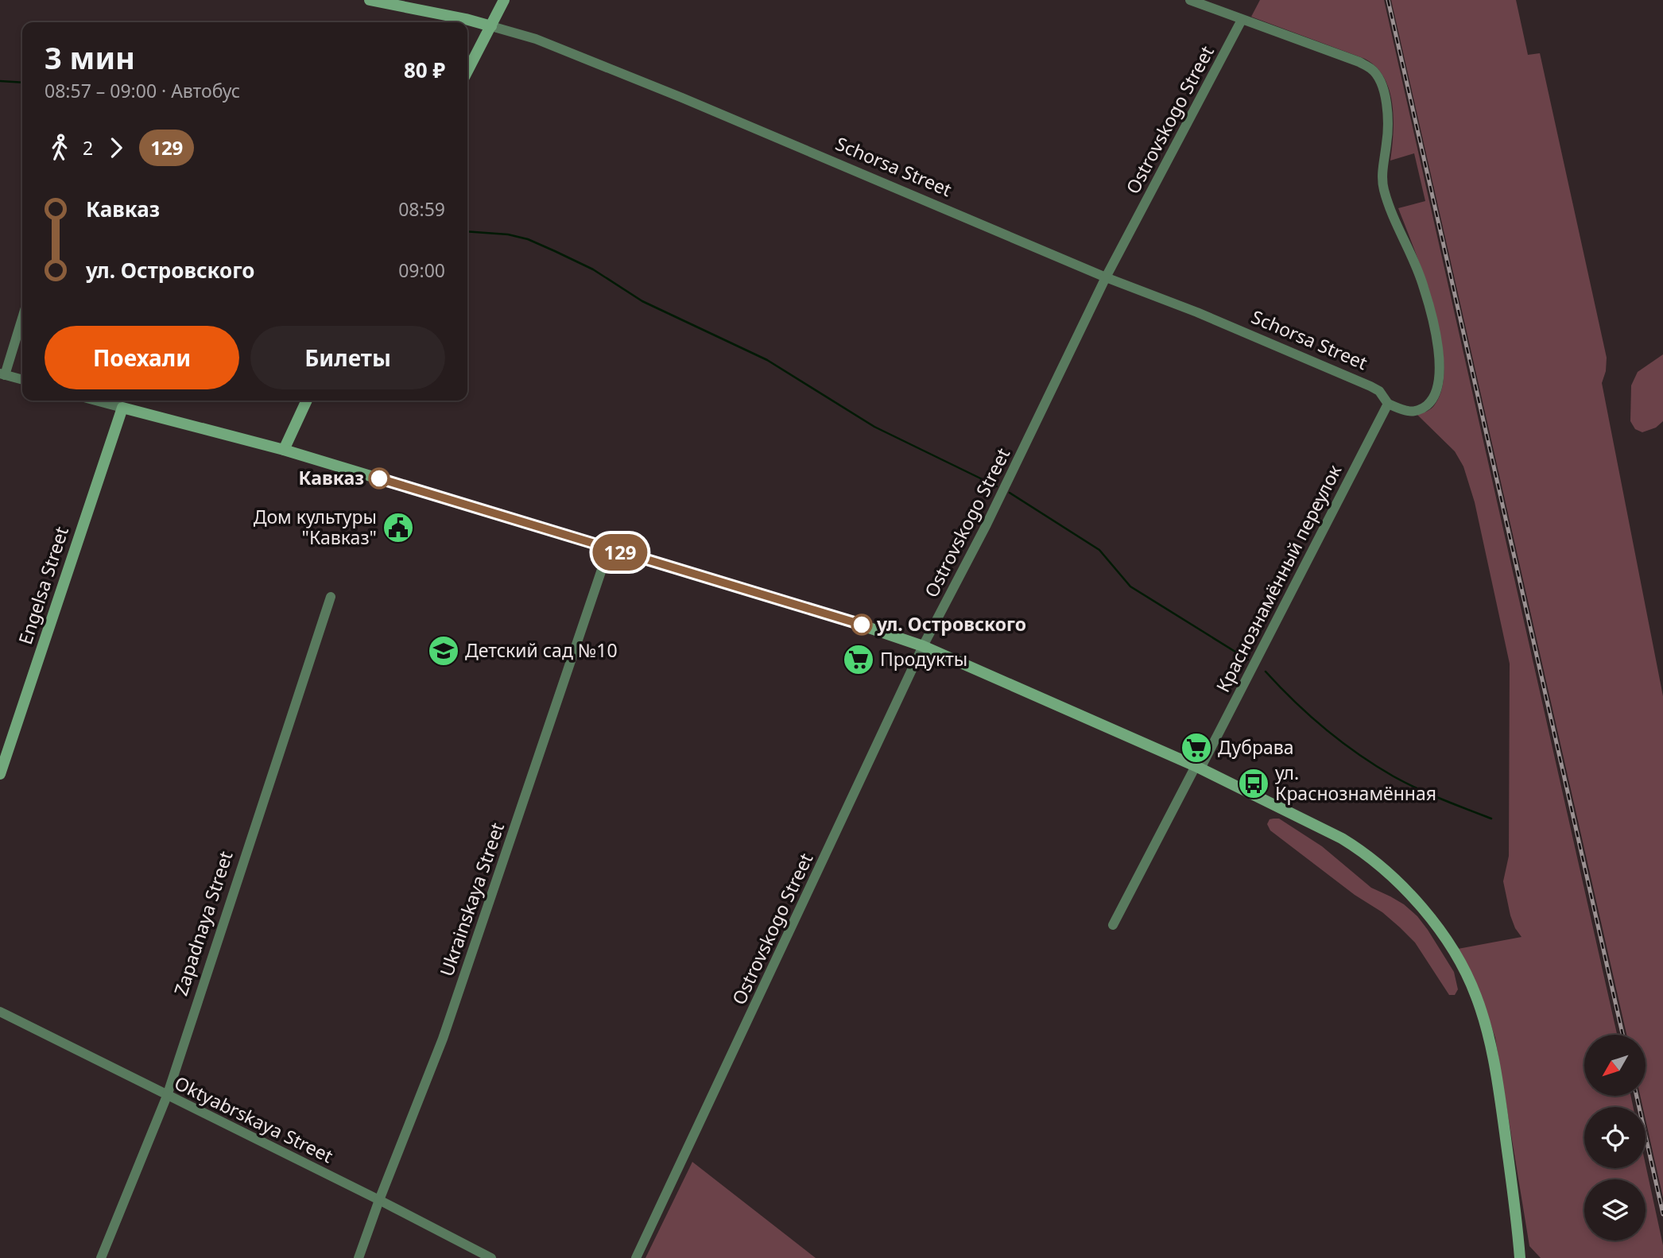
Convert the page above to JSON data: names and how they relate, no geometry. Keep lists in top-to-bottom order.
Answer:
{
  "streets": {
    "main road": ["Schorsa Street", "Engelsa Street"],
    "street": [
      "Ostrovskogo Street",
      "Краснознамённый переулок",
      "Ukrainskaya Street",
      "Zapadnaya Street",
      "Oktyabrskaya Street"
    ]
  },
  "crossings": [
    ["Ostrovskogo Street", "Schorsa Street"],
    ["Schorsa Street", "Краснознамённый переулок"],
    ["Ukrainskaya Street", "Oktyabrskaya Street"],
    ["Zapadnaya Street", "Oktyabrskaya Street"]
  ],
  "places": {
    "other": ["Кавказ", "ул. Островского"],
    "public building": ["Дом культуры \"Кавказ\""],
    "school or university": ["Детский сад №10"],
    "supermarket": ["Продукты", "Дубрава"],
    "bus stop": ["ул. Краснознамённая"]
  },
  "lines": ["bus line 129"],
  "north": "bottom left",
  "page": {
    "on_map": "129",
    "heading": ["3 мин", "08:57 – 09:00 · Автобус", "80 ₽"],
    "legs": ["2", "129"],
    "list": [
      {
        "name": "Кавказ",
        "value": "08:59"
      },
      {
        "name": "ул. Островского",
        "value": "09:00"
      }
    ],
    "buttons": ["Поехали", "Билеты"]
  }
}
